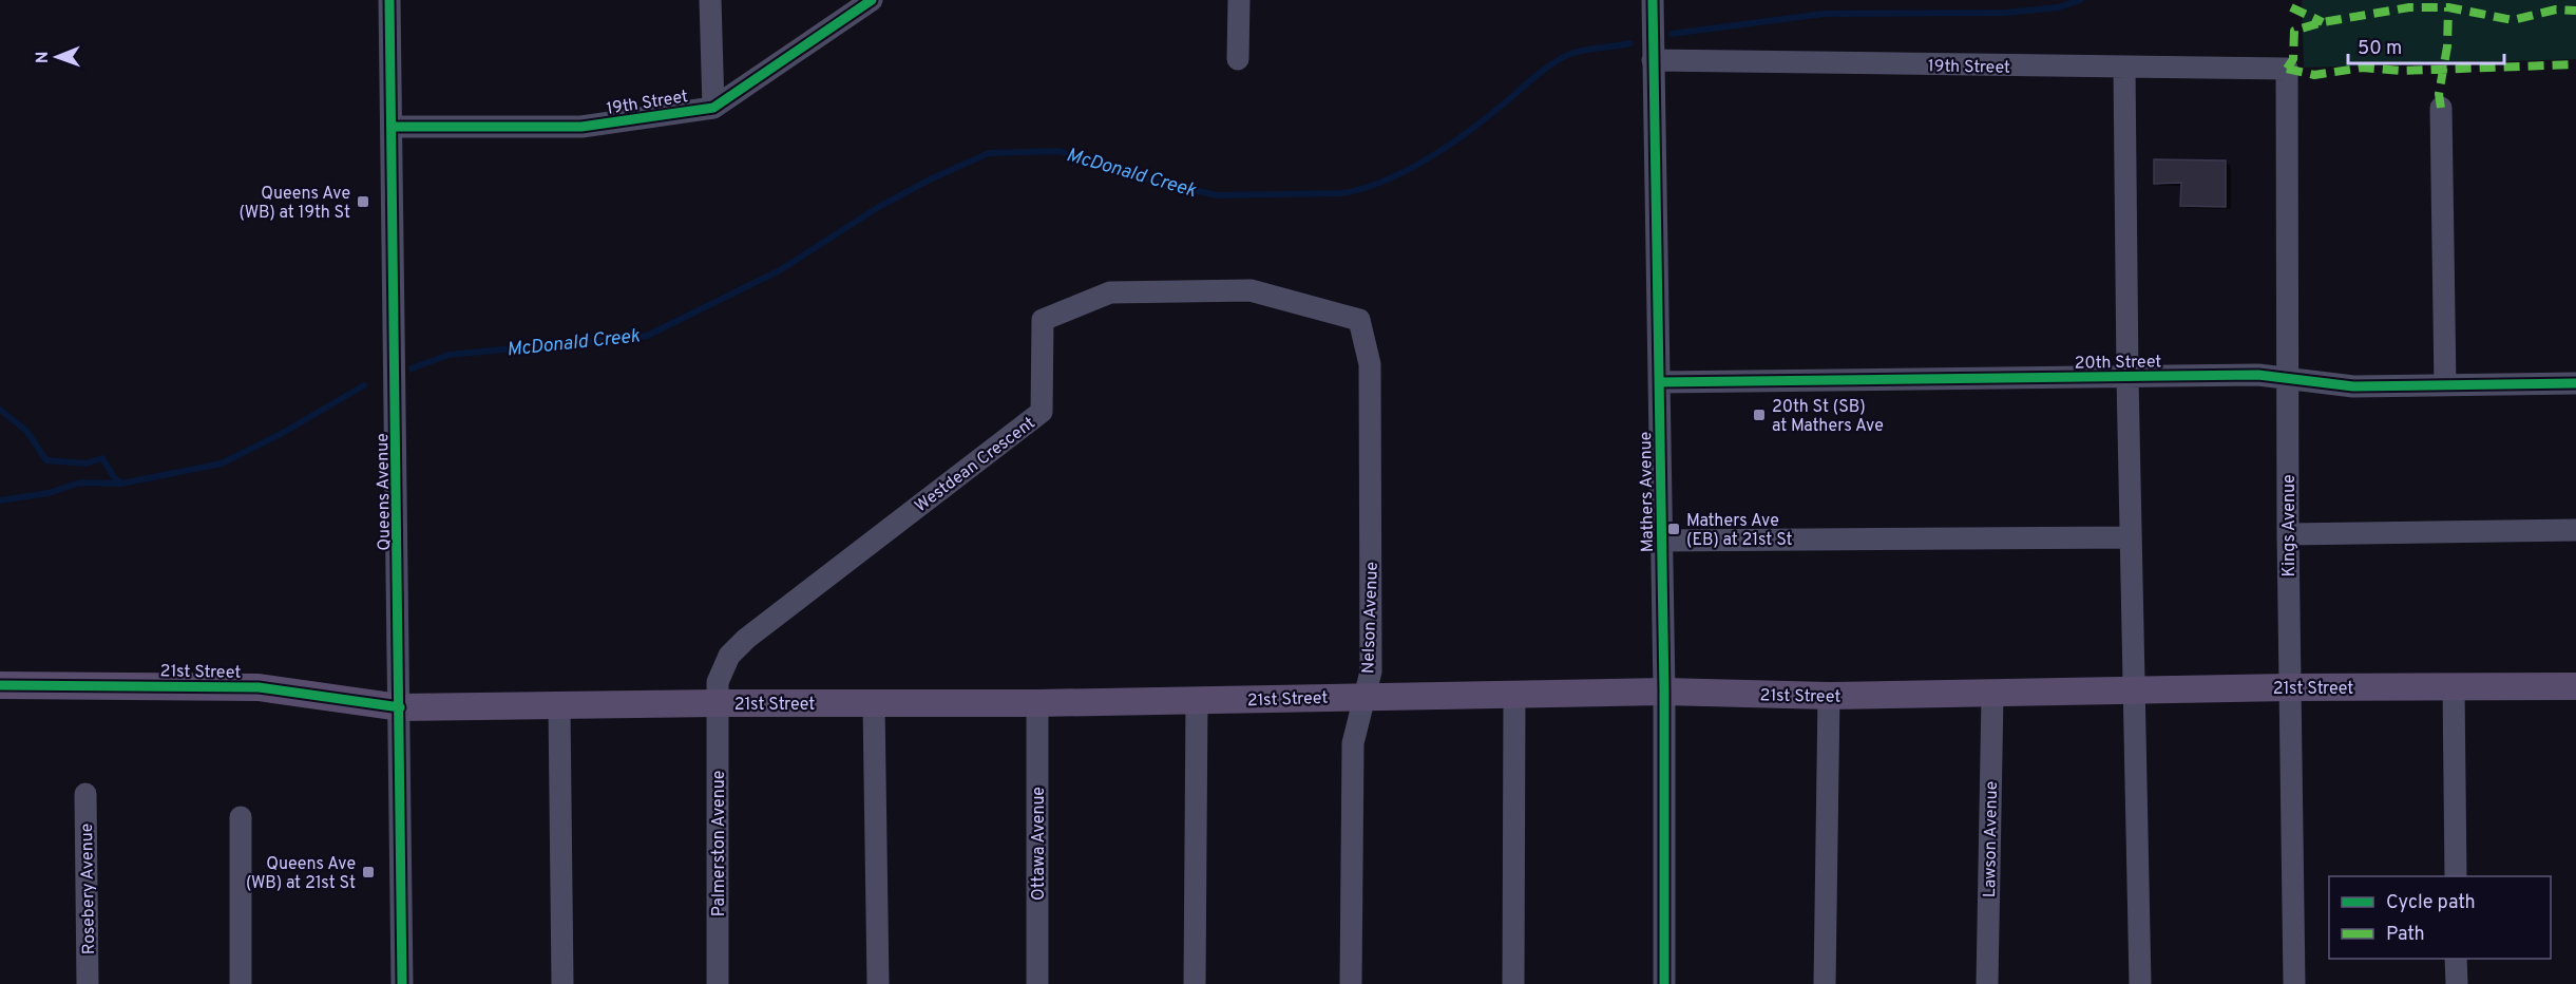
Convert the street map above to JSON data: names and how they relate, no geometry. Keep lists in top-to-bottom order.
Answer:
{
  "streets": {
    "main road": ["21st Street"],
    "street": [
      "19th Street",
      "20th Street",
      "Westdean Crescent",
      "Queens Avenue",
      "Mathers Avenue",
      "Kings Avenue",
      "Nelson Avenue",
      "Lawson Avenue",
      "Palmerston Avenue",
      "Ottawa Avenue",
      "Rosebery Avenue"
    ]
  },
  "crossings": [
    ["19th Street", "Queens Avenue"],
    ["19th Street", "Mathers Avenue"],
    ["19th Street", "Kings Avenue"],
    ["20th Street", "Mathers Avenue"],
    ["20th Street", "Kings Avenue"],
    ["Westdean Crescent", "Nelson Avenue"],
    ["Westdean Crescent", "21st Street"],
    ["Westdean Crescent", "Palmerston Avenue"],
    ["Queens Avenue", "21st Street"],
    ["Mathers Avenue", "21st Street"],
    ["Kings Avenue", "21st Street"],
    ["Nelson Avenue", "21st Street"],
    ["21st Street", "Lawson Avenue"],
    ["21st Street", "Palmerston Avenue"],
    ["21st Street", "Ottawa Avenue"]
  ],
  "water": ["McDonald Creek"],
  "places": {
    "transit": [
      "Queens Ave (WB) at 19th St",
      "20th St (SB) at Mathers Ave",
      "Mathers Ave (EB) at 21st St",
      "Queens Ave (WB) at 21st St"
    ]
  },
  "legend": ["Cycle path", "Path"],
  "scale_bar": "50 m",
  "north": "left"
}
